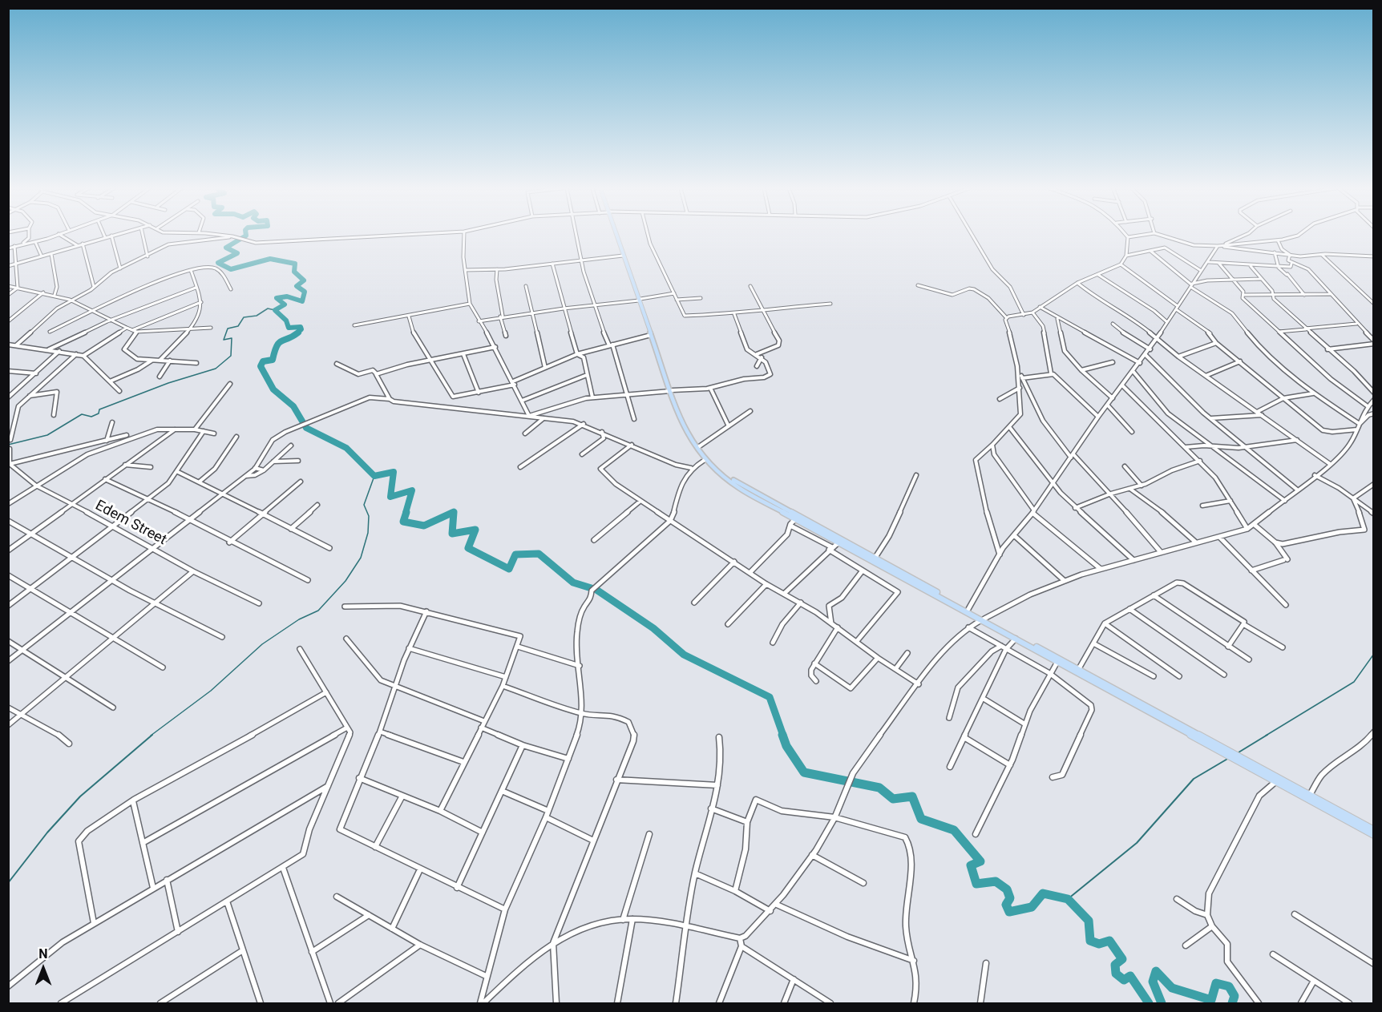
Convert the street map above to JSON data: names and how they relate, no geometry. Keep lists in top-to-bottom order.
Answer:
{
  "streets": {
    "street": ["Edem Street"]
  },
  "north": "top"
}
